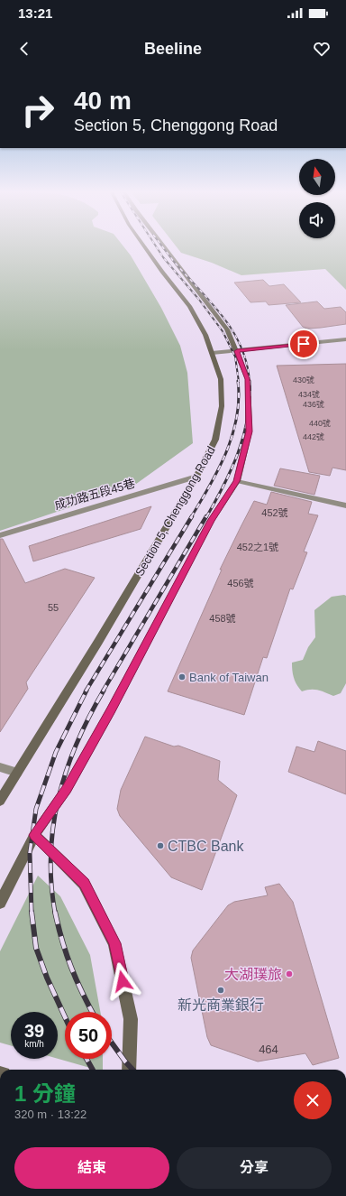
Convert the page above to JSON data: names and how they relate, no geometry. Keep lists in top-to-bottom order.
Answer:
{
  "streets": {
    "main road": ["Section 5, Chenggong Road"],
    "street": ["成功路五段45巷"]
  },
  "crossings": [
    ["成功路五段45巷", "Section 5, Chenggong Road"]
  ],
  "places": [
    "Bank of Taiwan",
    "CTBC Bank",
    "大湖璞旅",
    "新光商業銀行"
  ],
  "house_numbers": [
    "430號",
    "434號",
    "436號",
    "440號",
    "442號",
    "452號",
    "452之1號",
    "456號",
    "55",
    "458號",
    "464"
  ],
  "north": "top",
  "page": {
    "status": "13:21",
    "header": "Beeline",
    "turn": ["40 m", "Section 5, Chenggong Road"],
    "speed": "39 km/h",
    "limit": "50",
    "heading": ["1 分鐘", "320 m · 13:22"],
    "buttons": ["結束", "分享"]
  }
}
